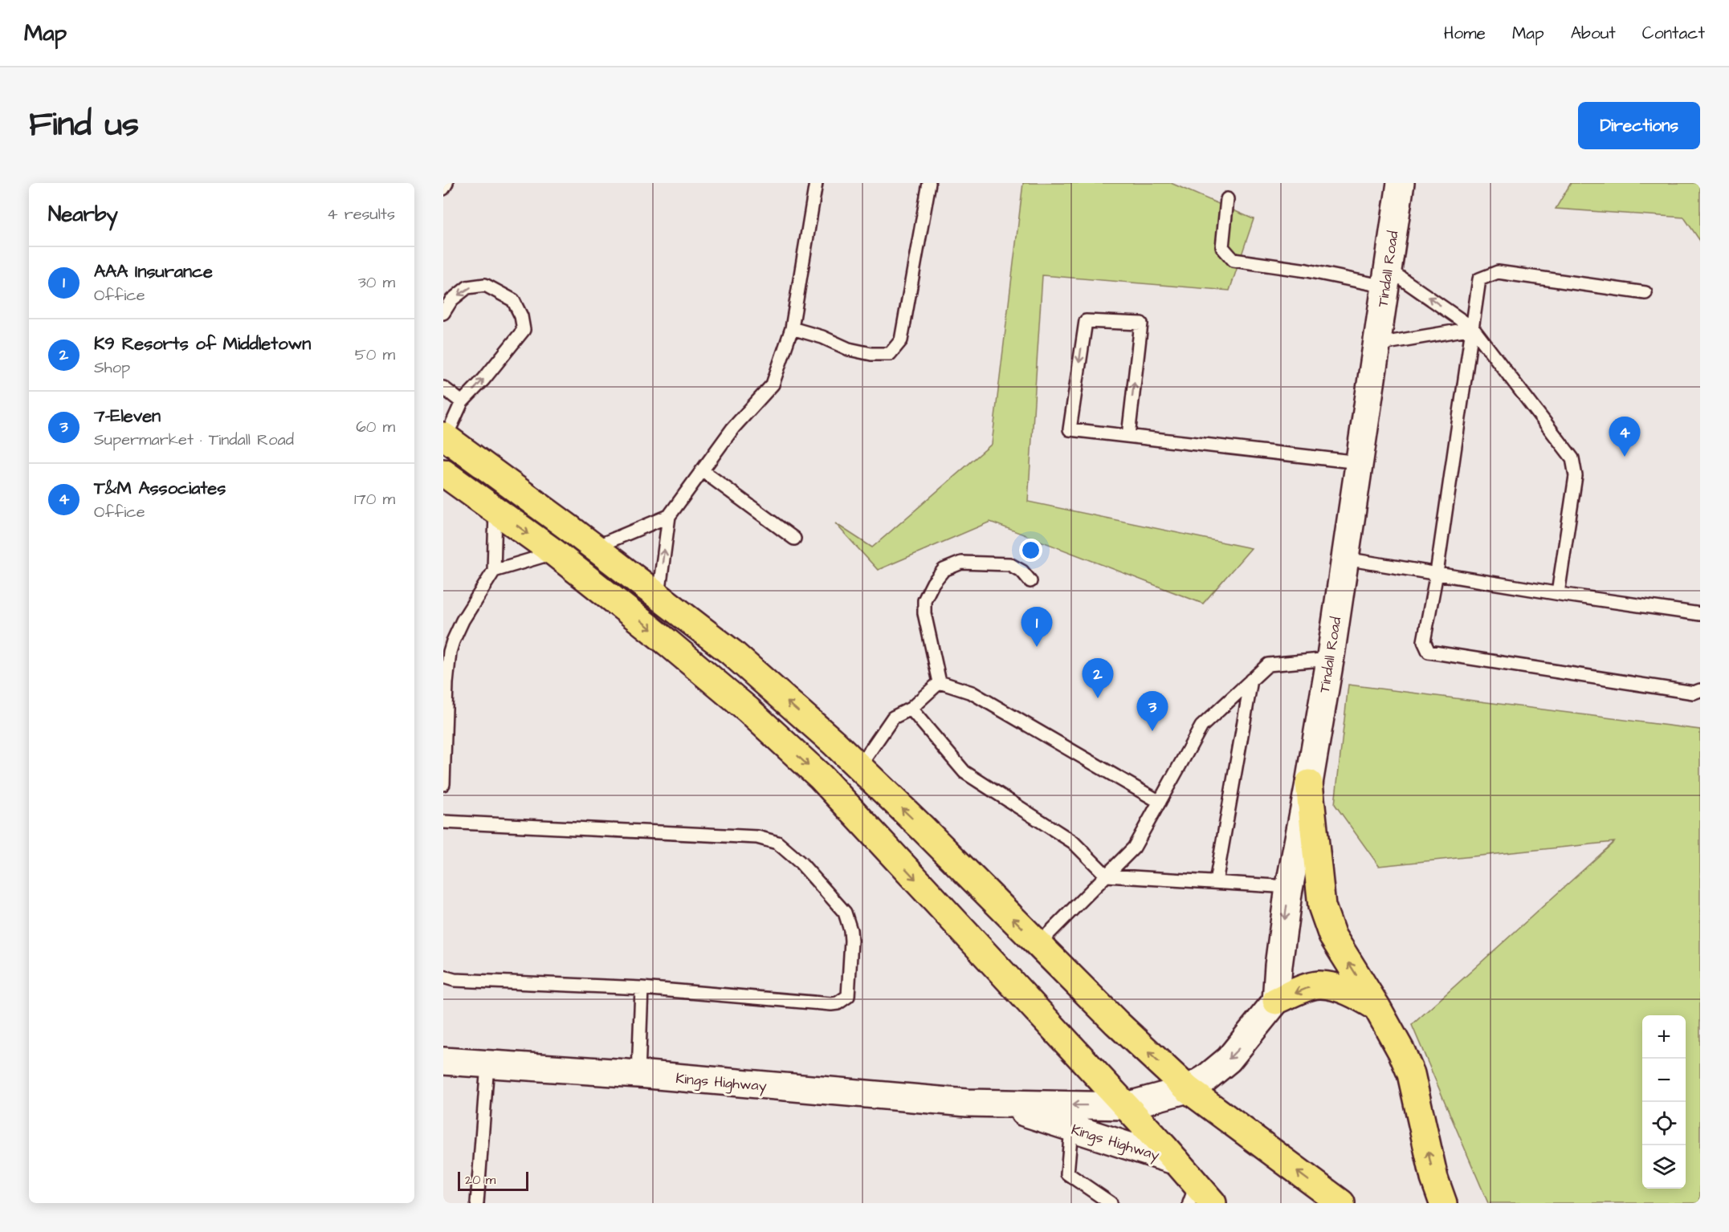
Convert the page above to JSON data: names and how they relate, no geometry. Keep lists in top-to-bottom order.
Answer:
{
  "streets": {
    "street": ["Tindall Road", "Kings Highway"]
  },
  "scale_bar": "20 m",
  "page": {
    "header": "Map",
    "nav": [
      "Home",
      "Map",
      "About",
      "Contact"
    ],
    "title": "Find us",
    "buttons": "Directions",
    "heading": ["Nearby", "4 results"],
    "list": [
      {
        "mark": "1",
        "name": "AAA Insurance",
        "note": "Office",
        "value": "30 m"
      },
      {
        "mark": "2",
        "name": "K9 Resorts of Middletown",
        "note": "Shop",
        "value": "50 m"
      },
      {
        "mark": "3",
        "name": "7-Eleven",
        "note": "Supermarket · Tindall Road",
        "value": "60 m"
      },
      {
        "mark": "4",
        "name": "T&M Associates",
        "note": "Office",
        "value": "170 m"
      }
    ],
    "pins": [
      "4",
      "1",
      "2",
      "3"
    ],
    "map_buttons": ["+", "−"],
    "scale": "20 m"
  }
}
